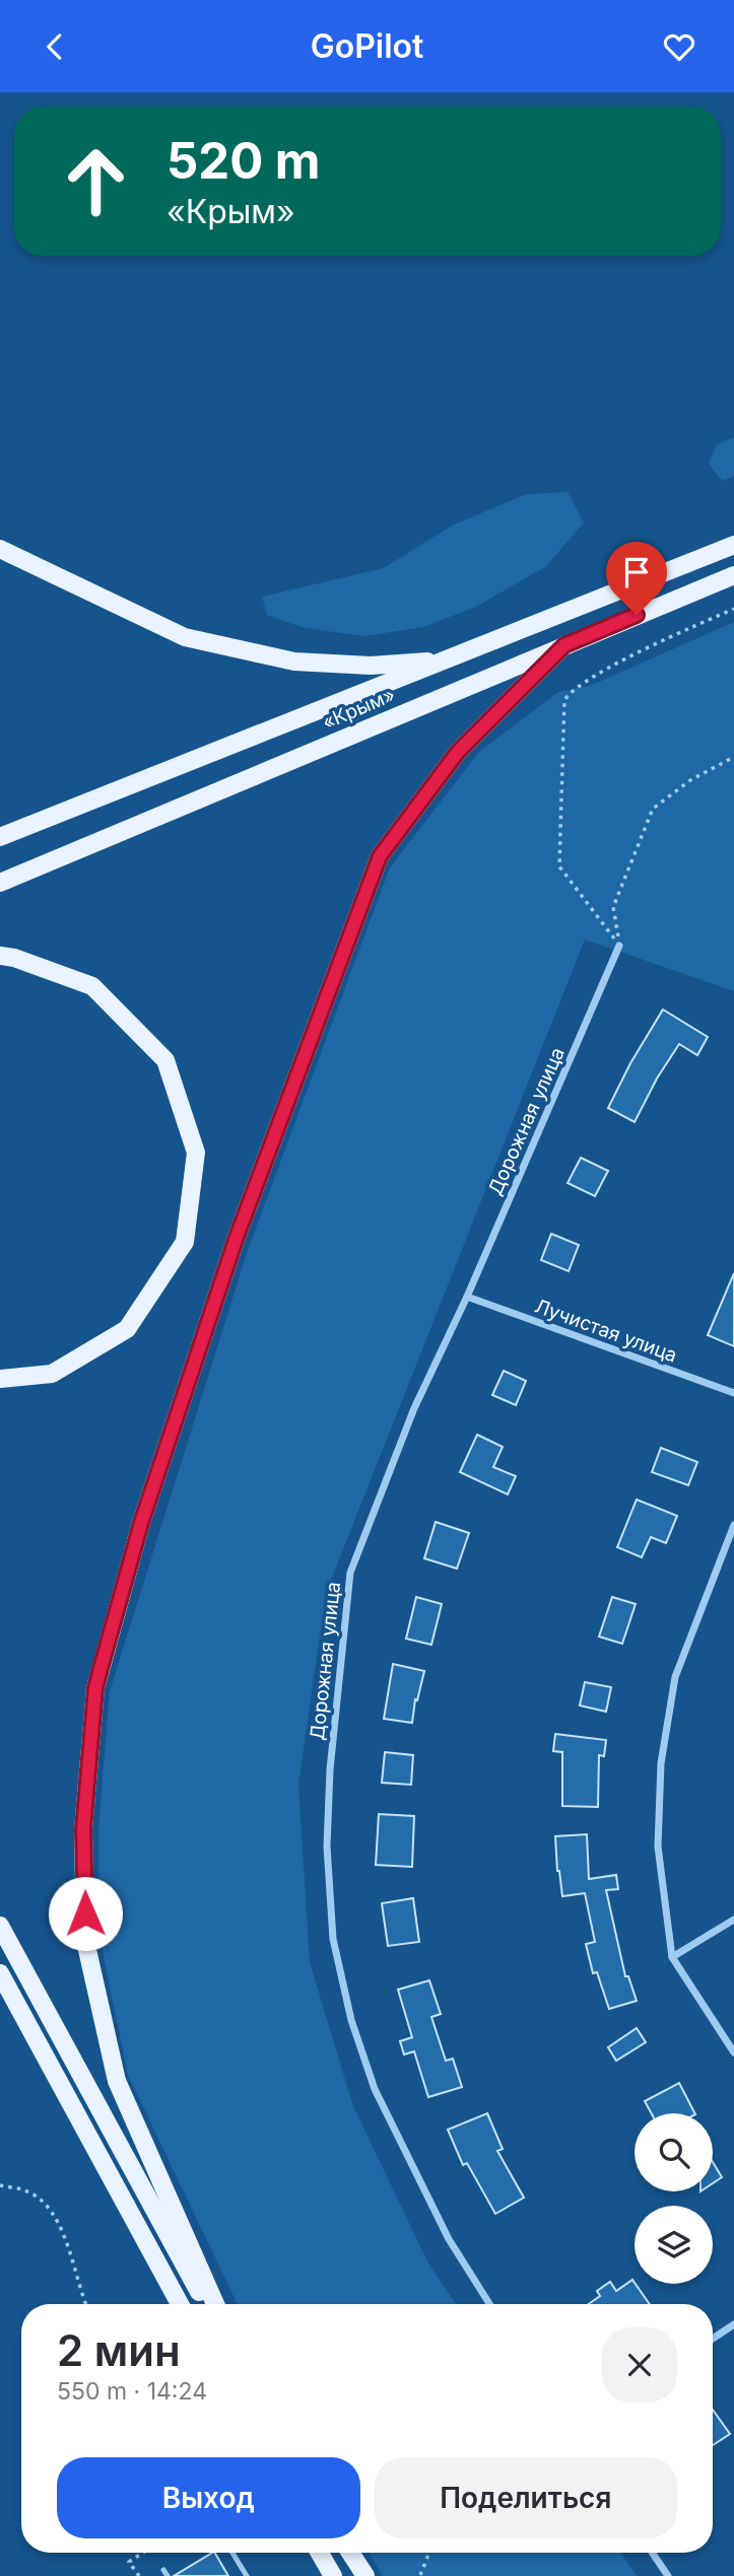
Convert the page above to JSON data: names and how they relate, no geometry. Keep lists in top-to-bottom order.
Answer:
{
  "streets": {
    "main road": ["«Крым»"],
    "street": ["Дорожная улица", "Лучистая улица"]
  },
  "crossings": [
    ["Дорожная улица", "Лучистая улица"]
  ],
  "page": {
    "header": "GoPilot",
    "turn": ["520 m", "«Крым»"],
    "heading": ["2 мин", "550 m · 14:24"],
    "buttons": ["Выход", "Поделиться"]
  }
}
